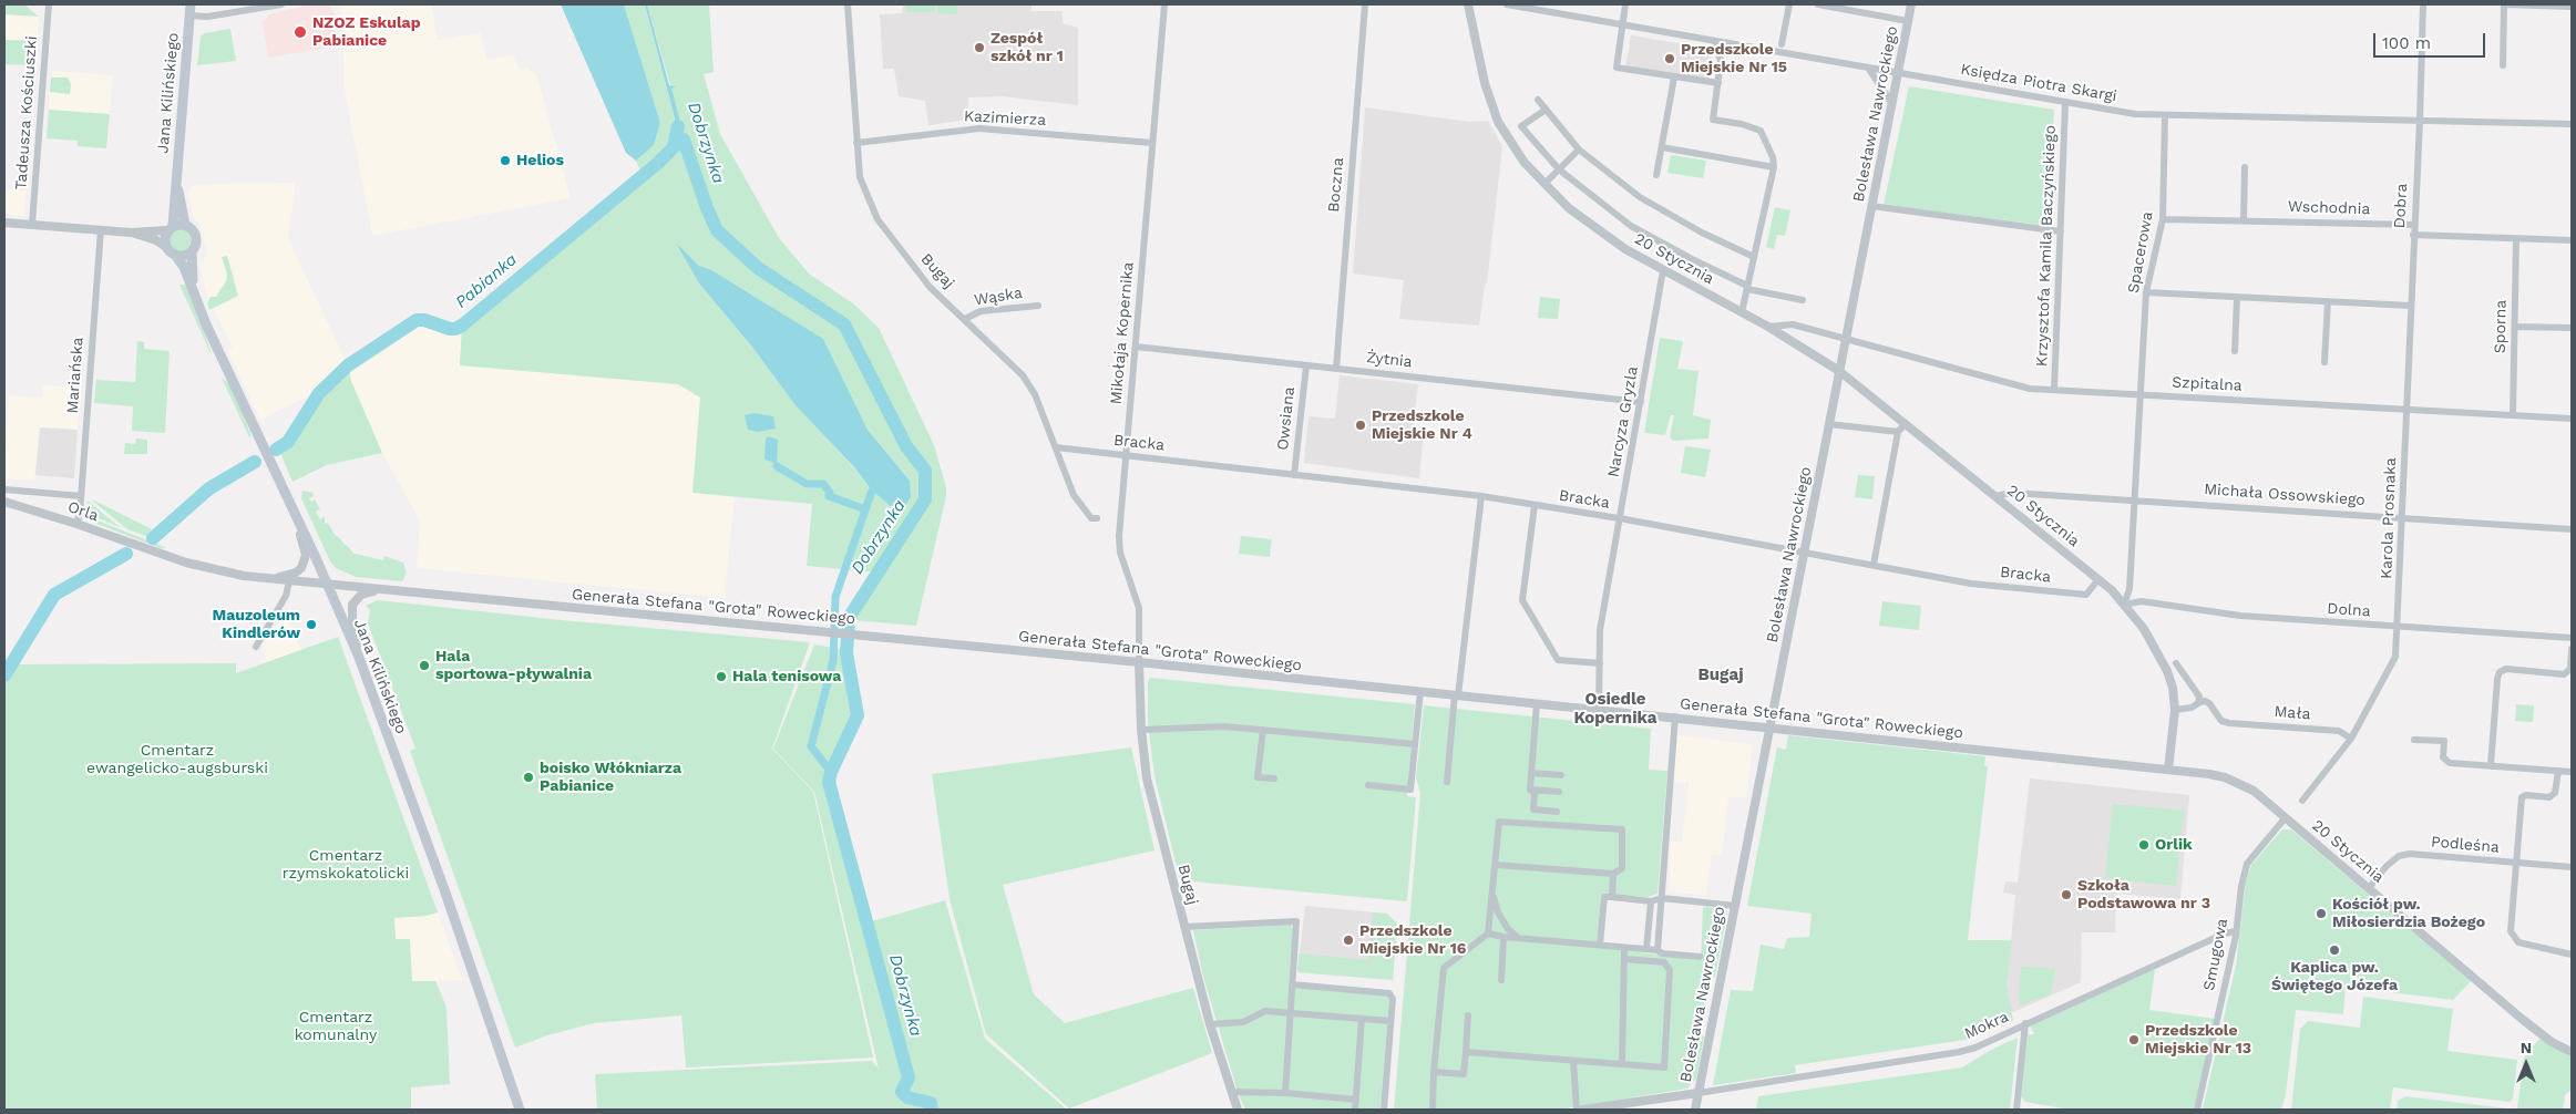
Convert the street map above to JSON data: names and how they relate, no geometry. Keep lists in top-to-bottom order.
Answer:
{
  "streets": {
    "main road": ["Jana Kilińskiego"],
    "street": [
      "Księdza Piotra Skargi",
      "Tadeusza Kościuszki",
      "Bolesława Nawrockiego",
      "Kazimierza",
      "Boczna",
      "Dobra",
      "Wschodnia",
      "Krzysztofa Kamila Baczyńskiego",
      "Spacerowa",
      "20 Stycznia",
      "Bugaj",
      "Wąska",
      "Sporna",
      "Mikołaja Kopernika",
      "Żytnia",
      "Mariańska",
      "Szpitalna",
      "Owsiana",
      "Narcyza Gryzla",
      "Bracka",
      "Michała Ossowskiego",
      "Orla",
      "Karola Prosnaka",
      "Generała Stefana \"Grota\" Roweckiego",
      "Dolna",
      "Mała",
      "Podleśna",
      "Smugowa",
      "Mokra"
    ]
  },
  "crossings": [
    ["Księdza Piotra Skargi", "Bolesława Nawrockiego"],
    ["Księdza Piotra Skargi", "Dobra"],
    ["Księdza Piotra Skargi", "Krzysztofa Kamila Baczyńskiego"],
    ["Księdza Piotra Skargi", "Spacerowa"],
    ["Jana Kilińskiego", "Generała Stefana \"Grota\" Roweckiego"],
    ["Bolesława Nawrockiego", "20 Stycznia"],
    ["Bolesława Nawrockiego", "Szpitalna"],
    ["Bolesława Nawrockiego", "Bracka"],
    ["Bolesława Nawrockiego", "Generała Stefana \"Grota\" Roweckiego"],
    ["Bolesława Nawrockiego", "Mokra"],
    ["Kazimierza", "Bugaj"],
    ["Kazimierza", "Mikołaja Kopernika"],
    ["Boczna", "Żytnia"],
    ["Dobra", "Wschodnia"],
    ["Dobra", "Szpitalna"],
    ["Dobra", "Karola Prosnaka"],
    ["Wschodnia", "Spacerowa"],
    ["Krzysztofa Kamila Baczyńskiego", "Szpitalna"],
    ["Spacerowa", "20 Stycznia"],
    ["Spacerowa", "Szpitalna"],
    ["Spacerowa", "Michała Ossowskiego"],
    ["Spacerowa", "Dolna"],
    ["20 Stycznia", "Szpitalna"],
    ["20 Stycznia", "Narcyza Gryzla"],
    ["20 Stycznia", "Bracka"],
    ["20 Stycznia", "Michała Ossowskiego"],
    ["20 Stycznia", "Generała Stefana \"Grota\" Roweckiego"],
    ["20 Stycznia", "Dolna"],
    ["20 Stycznia", "Podleśna"],
    ["20 Stycznia", "Smugowa"],
    ["Bugaj", "Wąska"],
    ["Bugaj", "Mikołaja Kopernika"],
    ["Bugaj", "Bracka"],
    ["Bugaj", "Generała Stefana \"Grota\" Roweckiego"],
    ["Sporna", "Szpitalna"],
    ["Mikołaja Kopernika", "Żytnia"],
    ["Mikołaja Kopernika", "Bracka"],
    ["Mikołaja Kopernika", "Generała Stefana \"Grota\" Roweckiego"],
    ["Żytnia", "Owsiana"],
    ["Żytnia", "Narcyza Gryzla"],
    ["Mariańska", "Orla"],
    ["Szpitalna", "Karola Prosnaka"],
    ["Owsiana", "Bracka"],
    ["Narcyza Gryzla", "Bracka"],
    ["Narcyza Gryzla", "Generała Stefana \"Grota\" Roweckiego"],
    ["Michała Ossowskiego", "Karola Prosnaka"],
    ["Orla", "Generała Stefana \"Grota\" Roweckiego"],
    ["Karola Prosnaka", "Dolna"],
    ["Smugowa", "Mokra"]
  ],
  "districts": ["Bugaj", "Osiedle Kopernika"],
  "water": ["Dobrzynka", "Pabianka"],
  "parks": ["Cmentarz ewangelicko-augsburski", "Cmentarz rzymskokatolicki", "Cmentarz komunalny"],
  "places": [
    "NZOZ Eskulap Pabianice",
    "Zespół szkół nr 1",
    "Przedszkole Miejskie Nr 15",
    "Helios",
    "Przedszkole Miejskie Nr 4",
    "Mauzoleum Kindlerów",
    "Hala sportowa-pływalnia",
    "Hala tenisowa",
    "boisko Włókniarza Pabianice",
    "Orlik",
    "Szkoła Podstawowa nr 3",
    "Kościół pw. Miłosierdzia Bożego",
    "Przedszkole Miejskie Nr 16",
    "Kaplica pw. Świętego Józefa",
    "Przedszkole Miejskie Nr 13"
  ],
  "scale_bar": "100 m",
  "north": "top"
}
